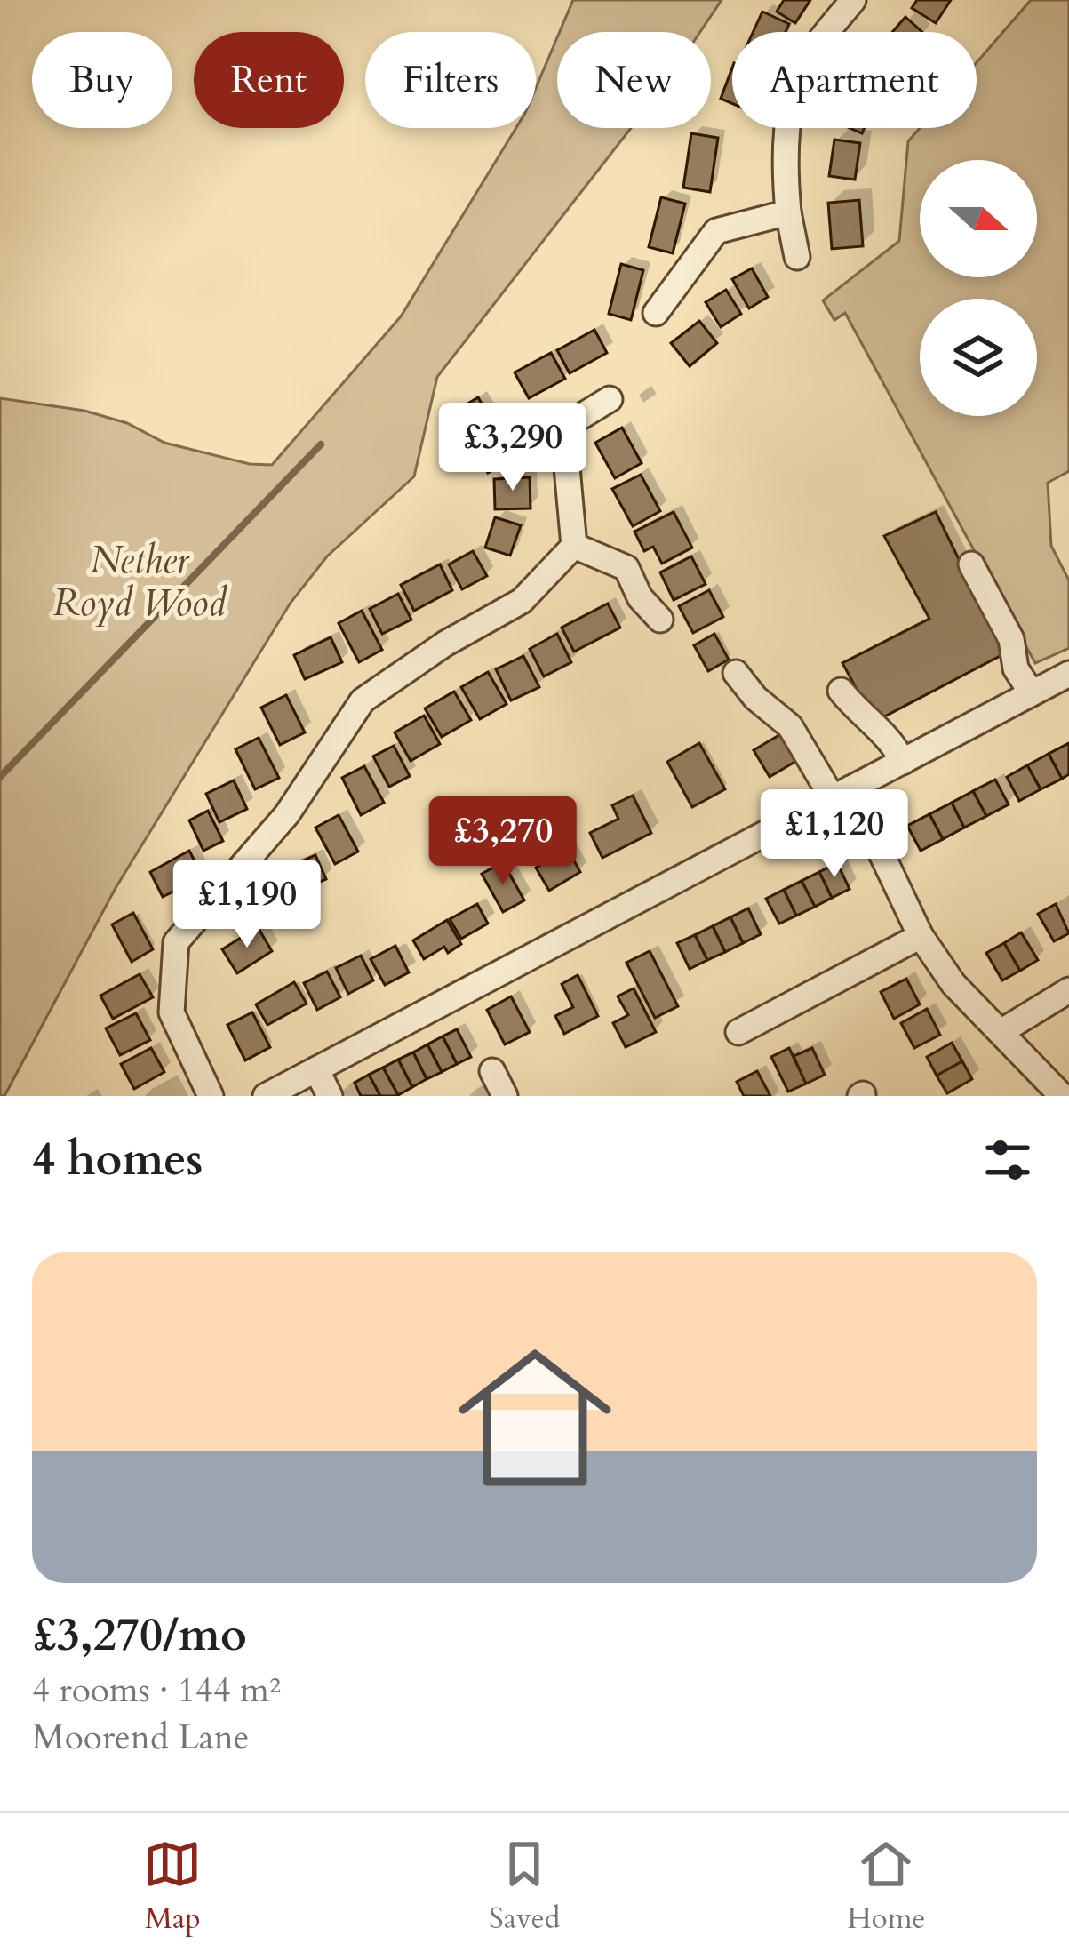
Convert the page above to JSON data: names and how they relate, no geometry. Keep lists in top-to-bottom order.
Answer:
{
  "parks": ["Nether Royd Wood"],
  "north": "right",
  "page": {
    "chip": [
      "Buy",
      "Rent",
      "Filters",
      "New",
      "Apartment"
    ],
    "price": [
      "£3,290",
      "£1,120",
      "£3,270",
      "£1,190"
    ],
    "heading": "4 homes",
    "list": [
      {
        "name": "£3,270/mo",
        "note": "4 rooms · 144 m² · Moorend Lane"
      }
    ],
    "tabs": ["Map", "Saved", "Home"]
  }
}
